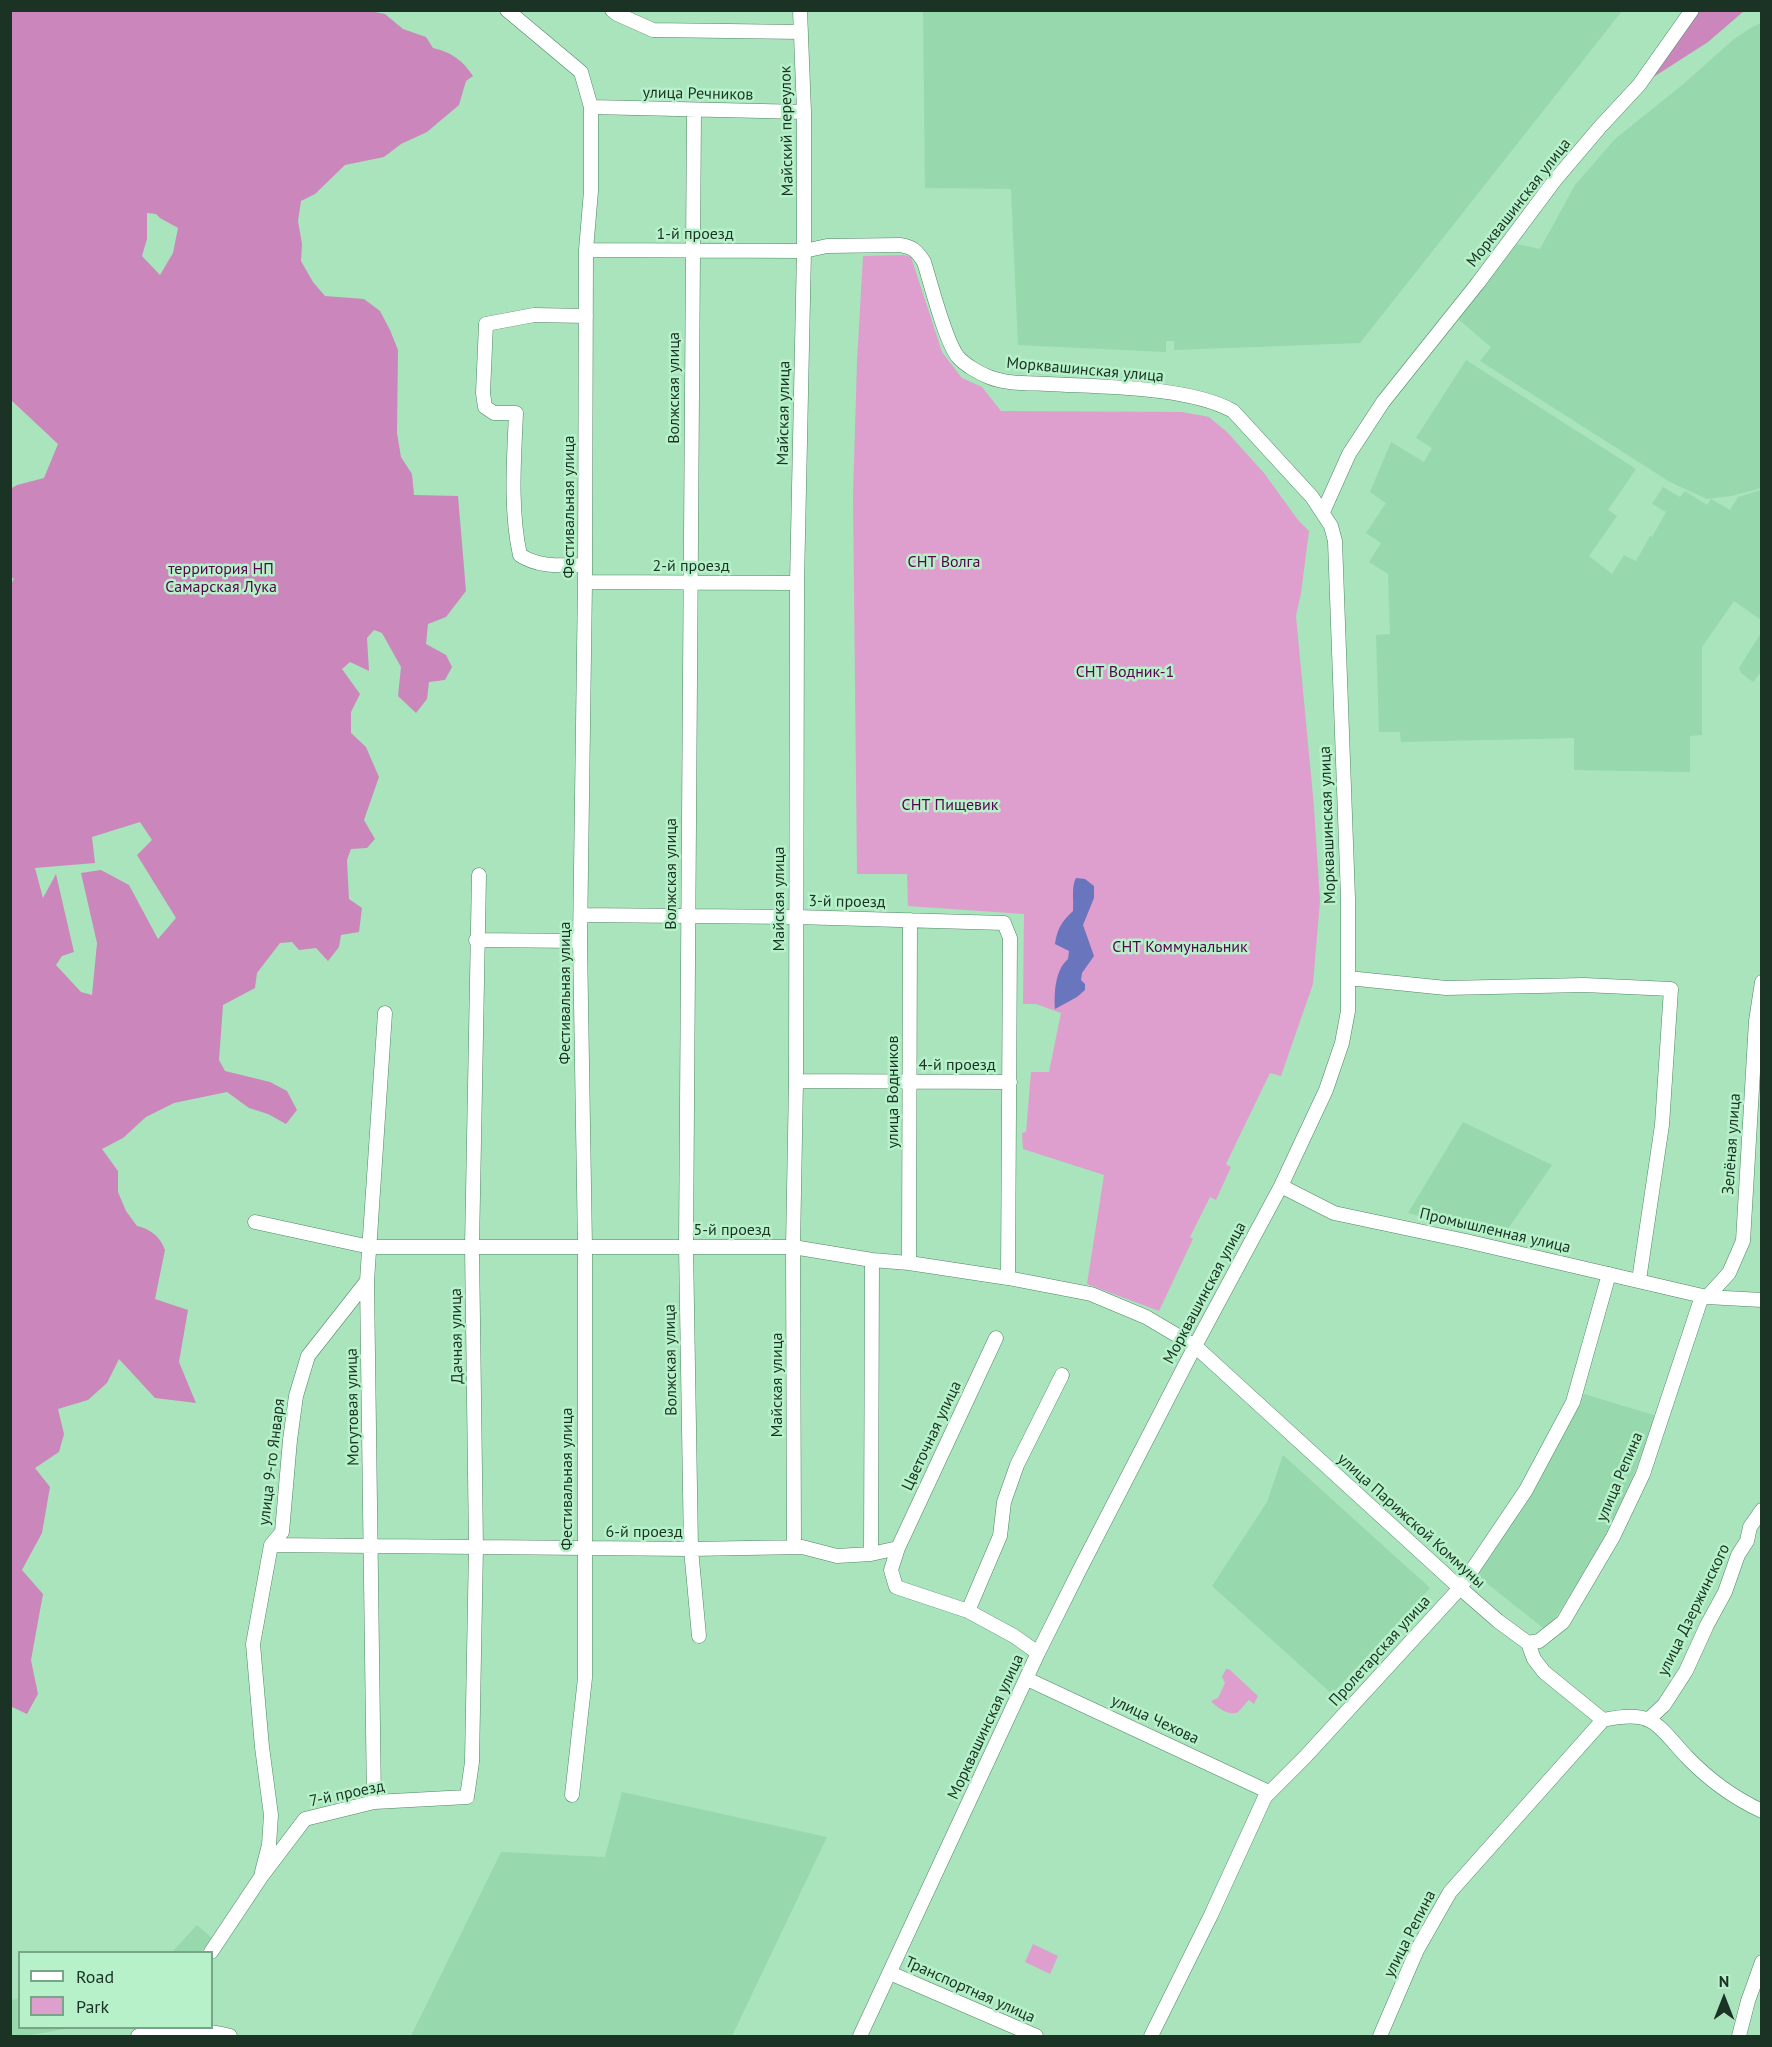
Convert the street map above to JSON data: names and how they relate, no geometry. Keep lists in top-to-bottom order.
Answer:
{
  "streets": {
    "street": [
      "улица Речников",
      "Майский переулок",
      "Морквашинская улица",
      "1-й проезд",
      "Волжская улица",
      "Майская улица",
      "Фестивальная улица",
      "2-й проезд",
      "3-й проезд",
      "4-й проезд",
      "улица Водников",
      "Зелёная улица",
      "5-й проезд",
      "Промышленная улица",
      "Дачная улица",
      "Могутовая улица",
      "Цветочная улица",
      "улица 9-го Января",
      "улица Репина",
      "улица Парижской Коммуны",
      "6-й проезд",
      "улица Дзержинского",
      "Пролетарская улица",
      "улица Чехова",
      "7-й проезд",
      "Транспортная улица"
    ]
  },
  "crossings": [
    ["улица Речников", "Майский переулок"],
    ["улица Речников", "Волжская улица"],
    ["улица Речников", "Фестивальная улица"],
    ["Майский переулок", "Морквашинская улица"],
    ["Майский переулок", "1-й проезд"],
    ["Майский переулок", "Майская улица"],
    ["Морквашинская улица", "1-й проезд"],
    ["Морквашинская улица", "Майская улица"],
    ["Морквашинская улица", "5-й проезд"],
    ["Морквашинская улица", "Промышленная улица"],
    ["Морквашинская улица", "улица Парижской Коммуны"],
    ["Морквашинская улица", "улица Чехова"],
    ["Морквашинская улица", "Транспортная улица"],
    ["1-й проезд", "Волжская улица"],
    ["1-й проезд", "Майская улица"],
    ["1-й проезд", "Фестивальная улица"],
    ["Волжская улица", "2-й проезд"],
    ["Волжская улица", "3-й проезд"],
    ["Волжская улица", "5-й проезд"],
    ["Волжская улица", "6-й проезд"],
    ["Майская улица", "2-й проезд"],
    ["Майская улица", "3-й проезд"],
    ["Майская улица", "4-й проезд"],
    ["Майская улица", "5-й проезд"],
    ["Майская улица", "6-й проезд"],
    ["Фестивальная улица", "2-й проезд"],
    ["Фестивальная улица", "3-й проезд"],
    ["Фестивальная улица", "5-й проезд"],
    ["Фестивальная улица", "6-й проезд"],
    ["3-й проезд", "4-й проезд"],
    ["3-й проезд", "улица Водников"],
    ["4-й проезд", "улица Водников"],
    ["улица Водников", "5-й проезд"],
    ["Зелёная улица", "Промышленная улица"],
    ["Зелёная улица", "улица Репина"],
    ["5-й проезд", "Дачная улица"],
    ["5-й проезд", "Могутовая улица"],
    ["5-й проезд", "улица Парижской Коммуны"],
    ["Промышленная улица", "улица Репина"],
    ["Промышленная улица", "Пролетарская улица"],
    ["Дачная улица", "6-й проезд"],
    ["Дачная улица", "7-й проезд"],
    ["Могутовая улица", "улица 9-го Января"],
    ["Могутовая улица", "6-й проезд"],
    ["Могутовая улица", "7-й проезд"],
    ["Цветочная улица", "6-й проезд"],
    ["улица 9-го Января", "6-й проезд"],
    ["улица 9-го Января", "7-й проезд"],
    ["улица Репина", "улица Парижской Коммуны"],
    ["улица Парижской Коммуны", "Пролетарская улица"],
    ["Пролетарская улица", "улица Чехова"]
  ],
  "parks": [
    "СНТ Волга",
    "территория НП Самарская Лука",
    "СНТ Водник-1",
    "СНТ Пищевик",
    "СНТ Коммунальник"
  ],
  "legend": ["Road", "Park"],
  "north": "top"
}
